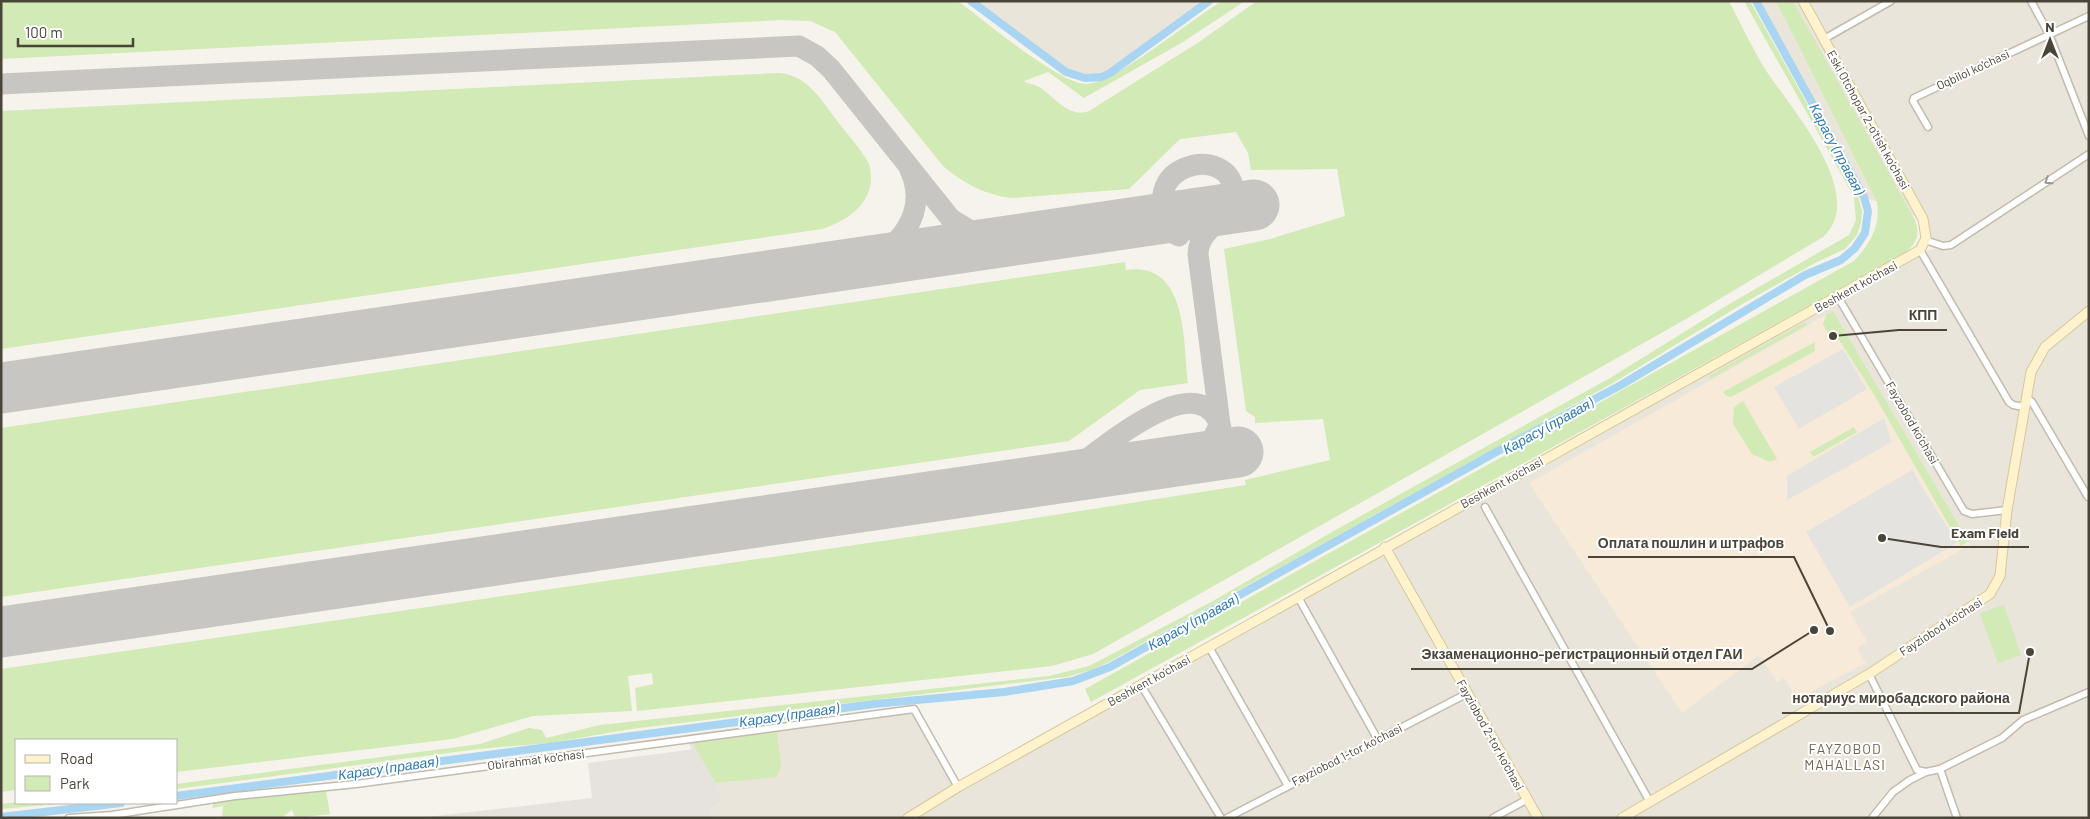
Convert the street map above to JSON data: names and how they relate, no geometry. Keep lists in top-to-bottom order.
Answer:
{
  "streets": {
    "street": [
      "Oqbilol ko'chasi",
      "Eski Otchopar 2-o'tish ko'chasi",
      "Beshkent ko'chasi",
      "Fayzobod ko'chasi",
      "Fayziobod ko'chasi",
      "Fayziobod 2-tor ko'chasi",
      "Fayziobod 1-tor ko'chasi",
      "Obirahmat ko'chasi"
    ]
  },
  "crossings": [
    ["Beshkent ko'chasi", "Fayzobod ko'chasi"],
    ["Beshkent ko'chasi", "Fayziobod 2-tor ko'chasi"],
    ["Beshkent ko'chasi", "Obirahmat ko'chasi"],
    ["Fayzobod ko'chasi", "Fayziobod ko'chasi"],
    ["Fayziobod 2-tor ko'chasi", "Fayziobod 1-tor ko'chasi"]
  ],
  "districts": ["FAYZOBOD MAHALLASI"],
  "water": ["Карасу (правая)"],
  "places": [
    "КПП",
    "Exam Field",
    "Экзаменационно-регистрационный отдел ГАИ",
    "Оплата пошлин и штрафов",
    "нотариус миробадского района"
  ],
  "legend": ["Road", "Park"],
  "scale_bar": "100 m",
  "north": "top"
}
